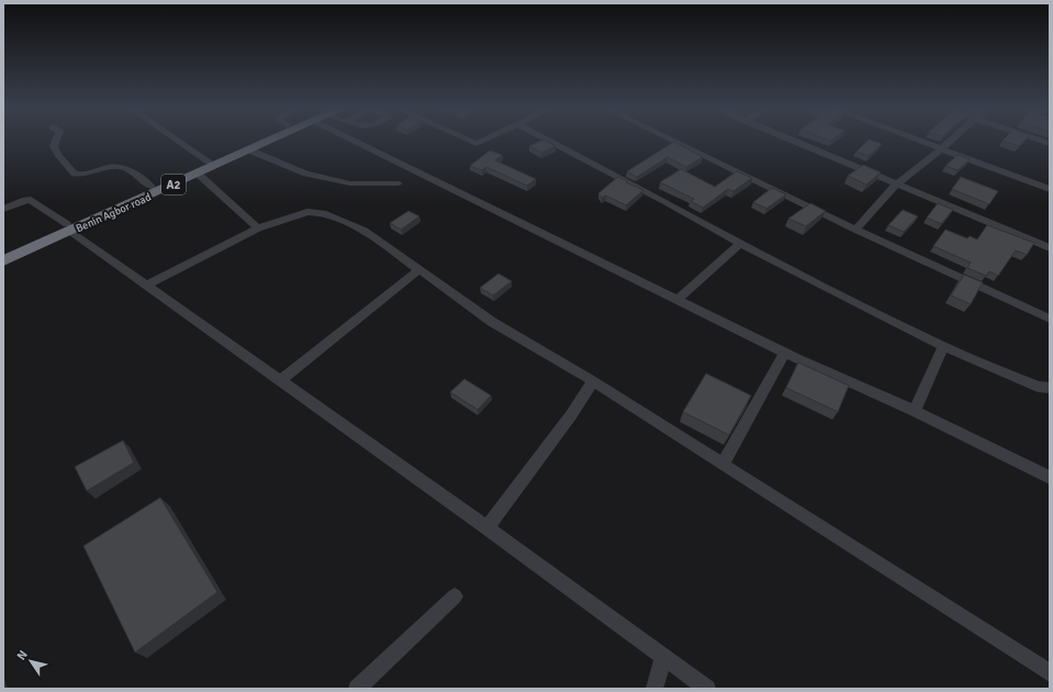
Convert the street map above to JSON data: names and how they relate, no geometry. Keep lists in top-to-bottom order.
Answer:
{
  "streets": {
    "highway": ["A2", "Benin Agbor road"]
  },
  "north": "top left"
}
